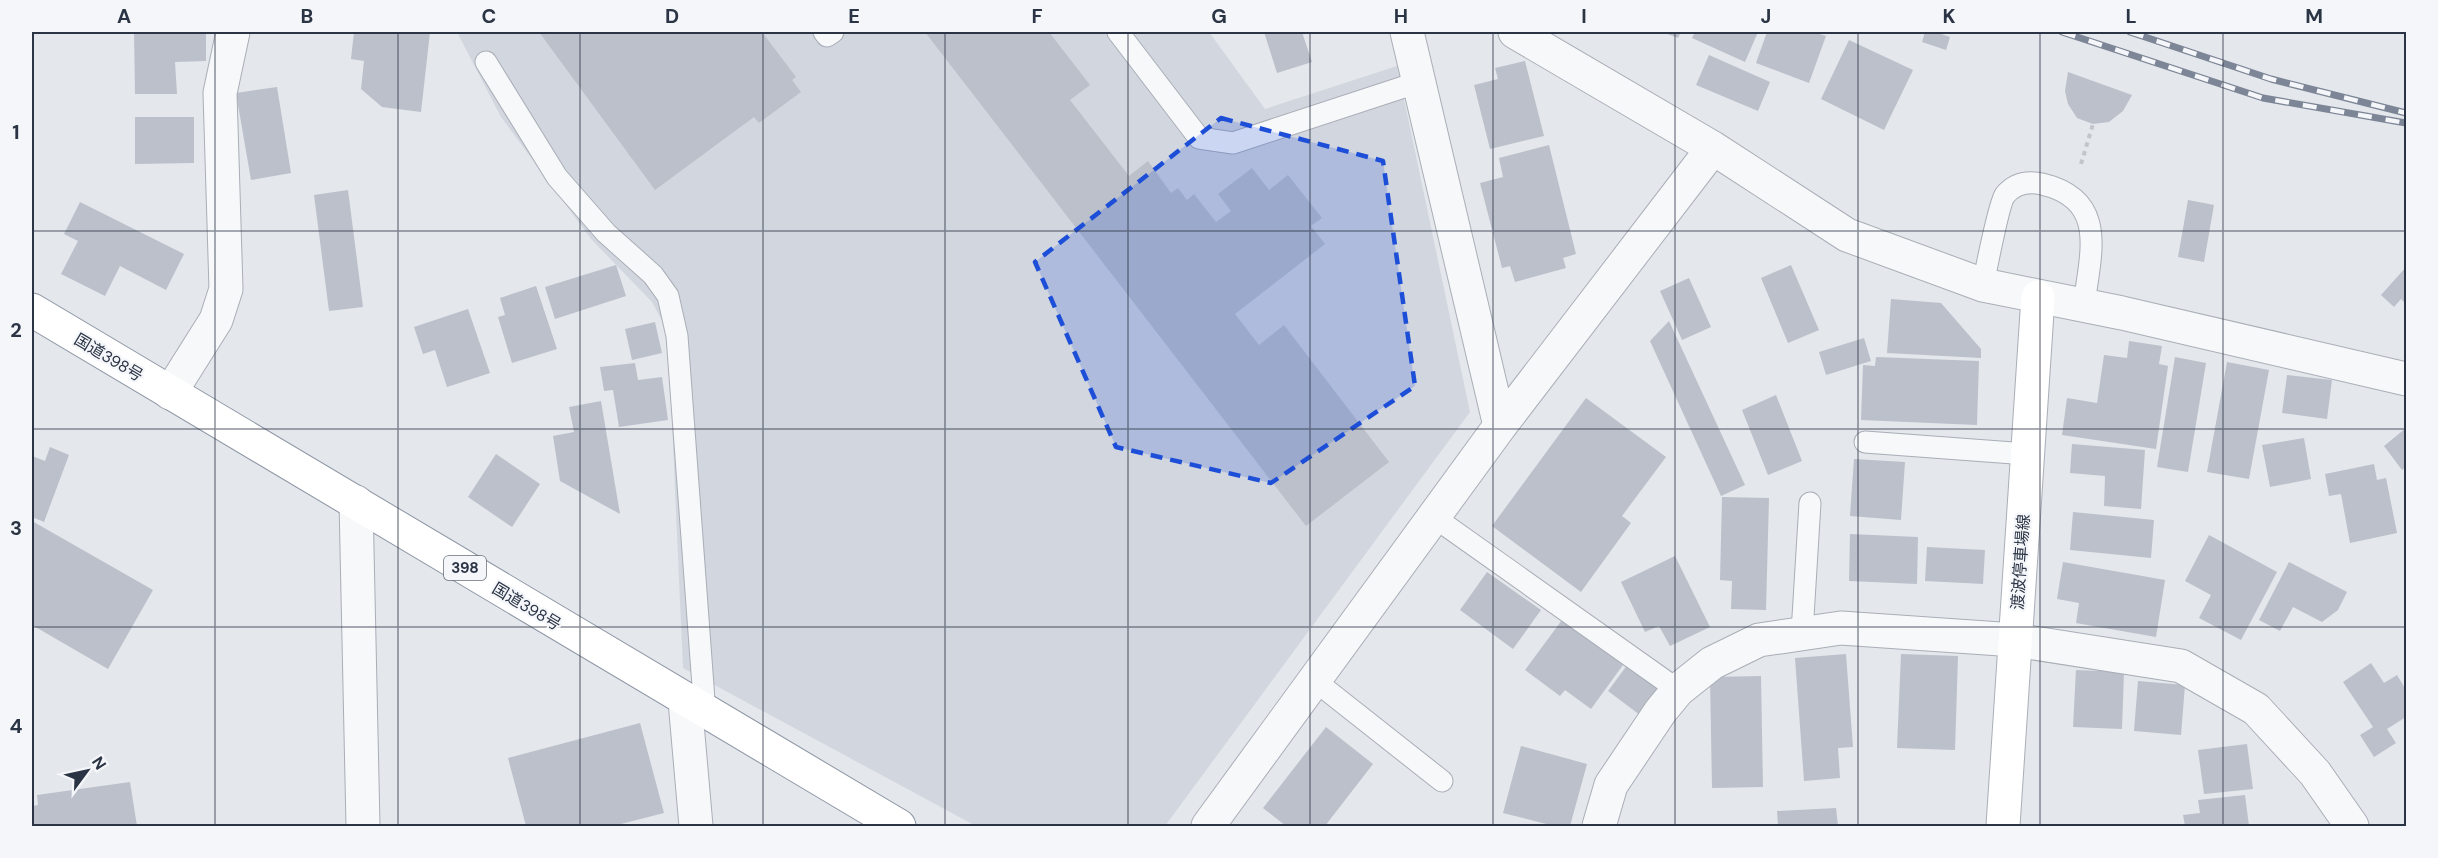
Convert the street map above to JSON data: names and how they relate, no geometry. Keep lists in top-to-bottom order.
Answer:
{
  "streets": {
    "main road": ["国道398号", "渡波停車場線", "398"]
  },
  "north": "top right",
  "grid": {
    "columns": [
      "A",
      "B",
      "C",
      "D",
      "E",
      "F",
      "G",
      "H",
      "I",
      "J",
      "K",
      "L",
      "M"
    ],
    "rows": [
      "1",
      "2",
      "3",
      "4"
    ]
  }
}
